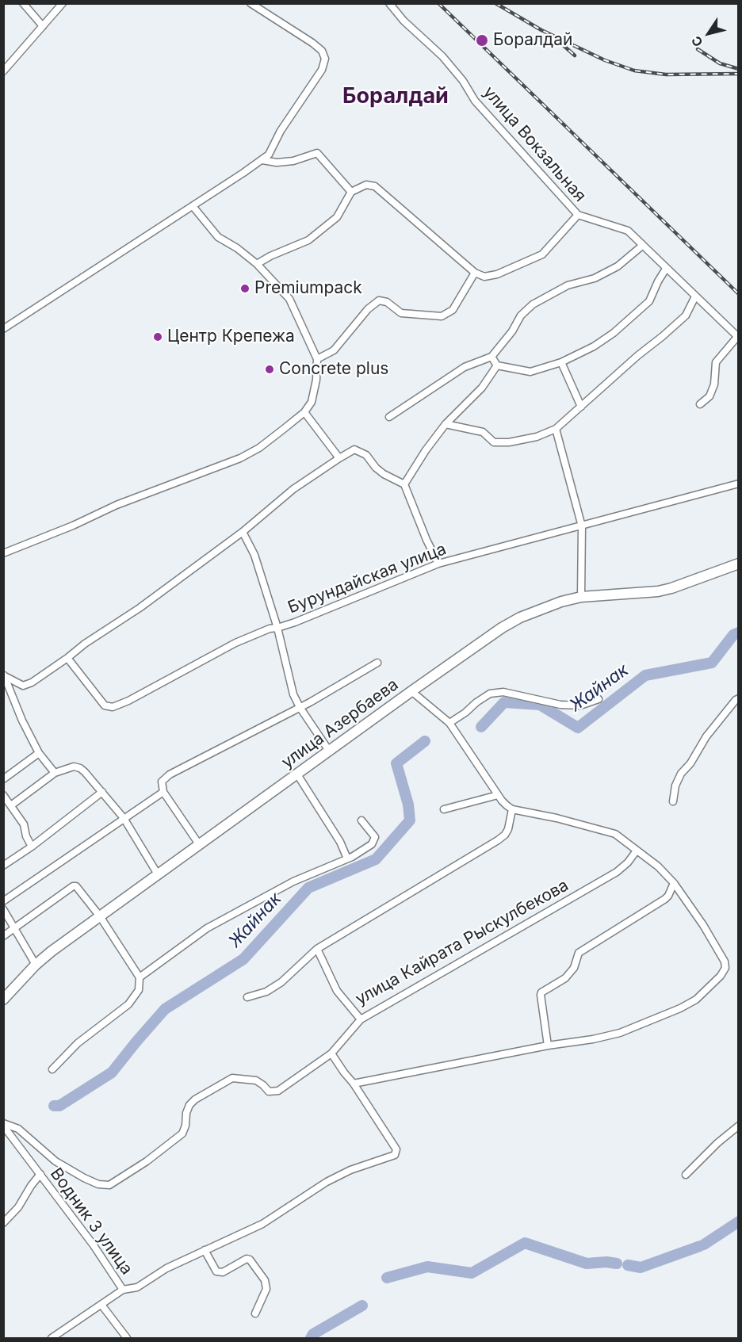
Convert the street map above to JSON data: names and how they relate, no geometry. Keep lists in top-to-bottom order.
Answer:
{
  "streets": {
    "main road": ["улица Азербаева"],
    "street": [
      "улица Вокзальная",
      "Бурундайская улица",
      "улица Кайрата Рыскулбекова",
      "Водник 3 улица"
    ]
  },
  "districts": ["Боралдай"],
  "water": ["Жайнак"],
  "places": [
    "Боралдай",
    "Premiumpack",
    "Центр Крепежа",
    "Concrete plus"
  ],
  "north": "bottom left"
}
